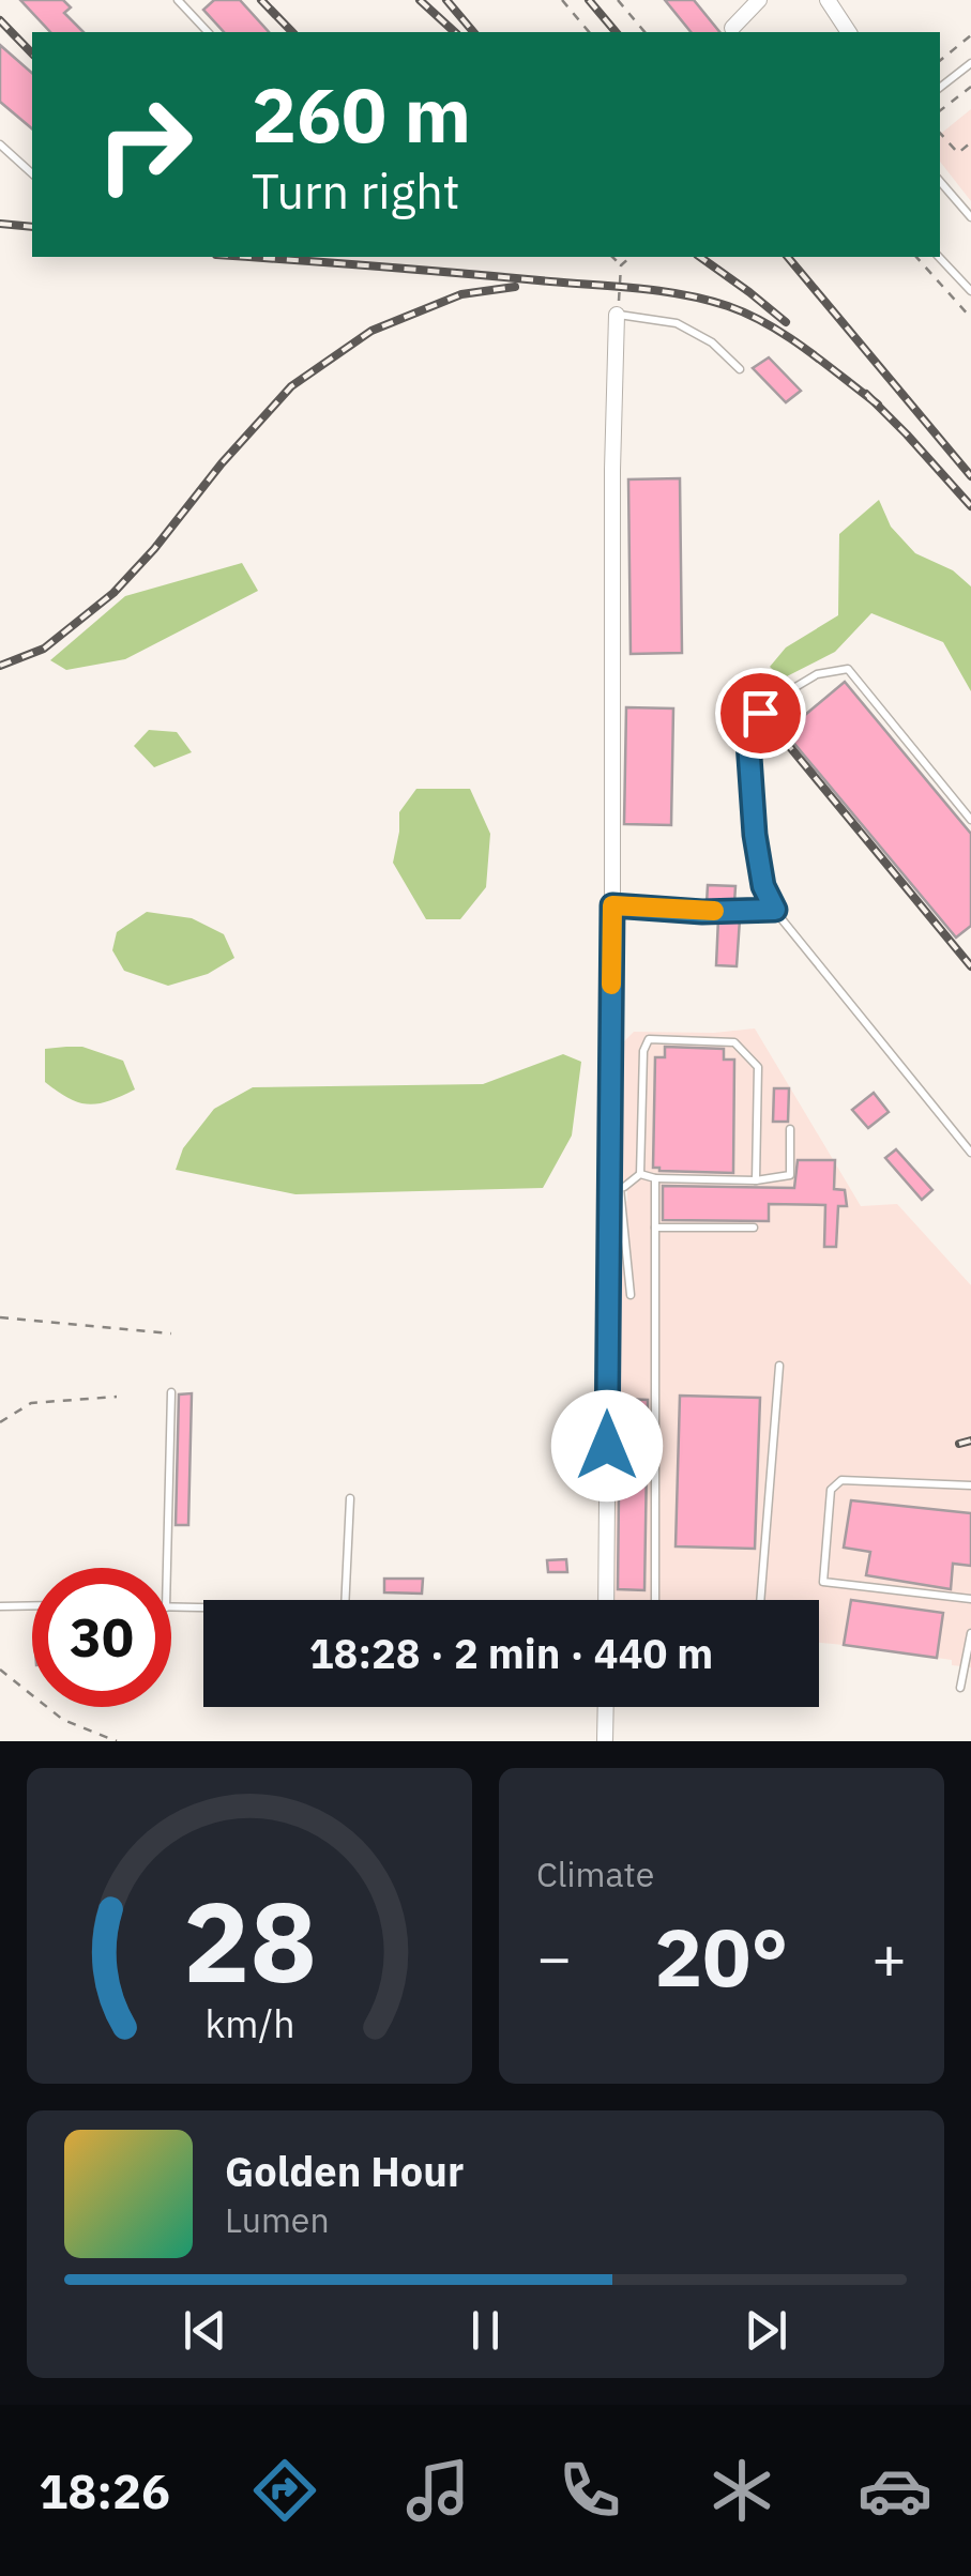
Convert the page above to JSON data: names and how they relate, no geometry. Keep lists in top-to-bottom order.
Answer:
{
  "page": {
    "turn": ["260 m", "Turn right"],
    "limit": "30",
    "trip": "18:28 · 2 min · 440 m",
    "tile": "Climate",
    "heat": ["−", "20°", "+"],
    "song": ["Golden Hour", "Lumen"],
    "tabs": "18:26",
    "gauge": ["28", "km/h"]
  }
}
